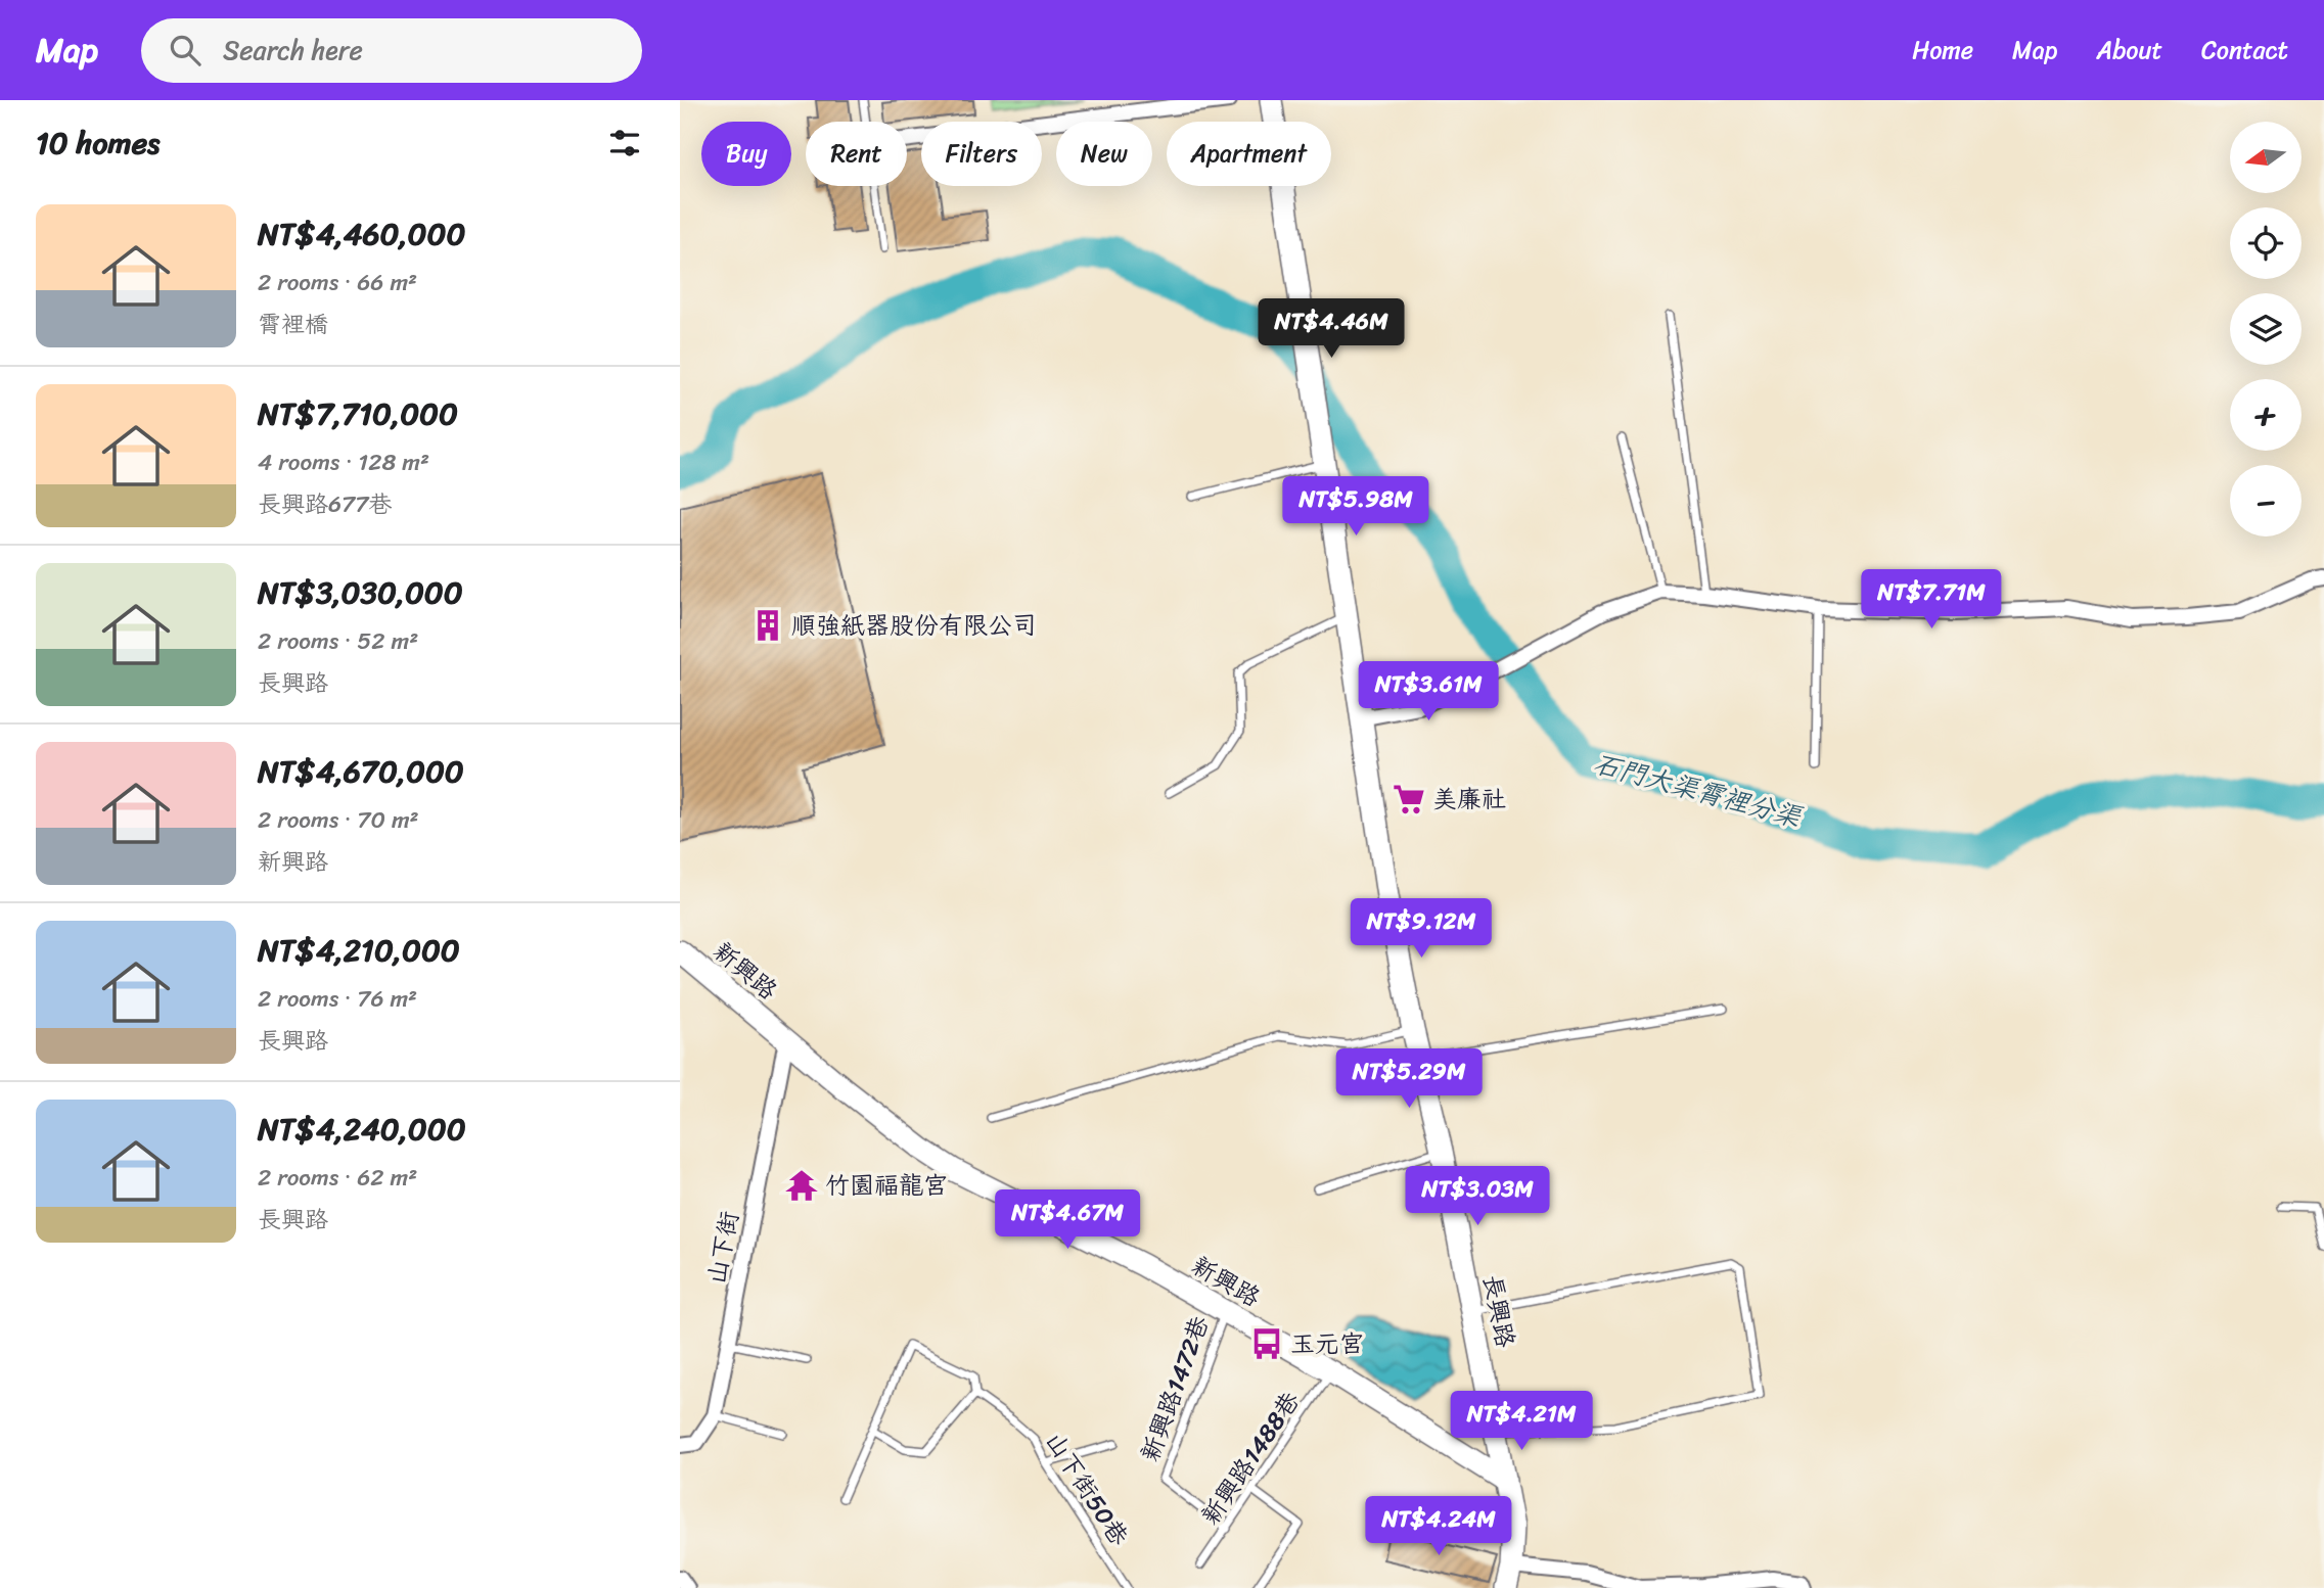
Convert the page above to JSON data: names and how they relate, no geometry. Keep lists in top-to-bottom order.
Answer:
{
  "streets": {
    "main road": ["新興路", "長興路"],
    "street": ["山下街"],
    "lane": ["新興路1472巷", "新興路1488巷", "山下街50巷"]
  },
  "crossings": [
    ["新興路", "山下街"],
    ["新興路", "長興路"],
    ["新興路", "新興路1472巷"],
    ["新興路", "新興路1488巷"],
    ["新興路1472巷", "新興路1488巷"]
  ],
  "water": ["石門大渠霄裡分渠"],
  "places": {
    "building": ["順強紙器股份有限公司"],
    "supermarket": ["美廉社"],
    "temple": ["竹園福龍宮"],
    "bus stop": ["玉元宮"]
  },
  "north": "left",
  "page": {
    "header": "Map",
    "search": "Search here",
    "nav": [
      "Home",
      "Map",
      "About",
      "Contact"
    ],
    "heading": "10 homes",
    "map_buttons": ["+", "−"],
    "chip": [
      "Buy",
      "Rent",
      "Filters",
      "New",
      "Apartment"
    ],
    "list": [
      {
        "name": "NT$4,460,000",
        "note": "2 rooms · 66 m² · 霄裡橋"
      },
      {
        "name": "NT$7,710,000",
        "note": "4 rooms · 128 m² · 長興路677巷"
      },
      {
        "name": "NT$3,030,000",
        "note": "2 rooms · 52 m² · 長興路"
      },
      {
        "name": "NT$4,670,000",
        "note": "2 rooms · 70 m² · 新興路"
      },
      {
        "name": "NT$4,210,000",
        "note": "2 rooms · 76 m² · 長興路"
      },
      {
        "name": "NT$4,240,000",
        "note": "2 rooms · 62 m² · 長興路"
      }
    ],
    "price": [
      "NT$4.46M",
      "NT$5.98M",
      "NT$7.71M",
      "NT$3.61M",
      "NT$9.12M",
      "NT$5.29M",
      "NT$3.03M",
      "NT$4.67M",
      "NT$4.21M",
      "NT$4.24M"
    ]
  }
}
